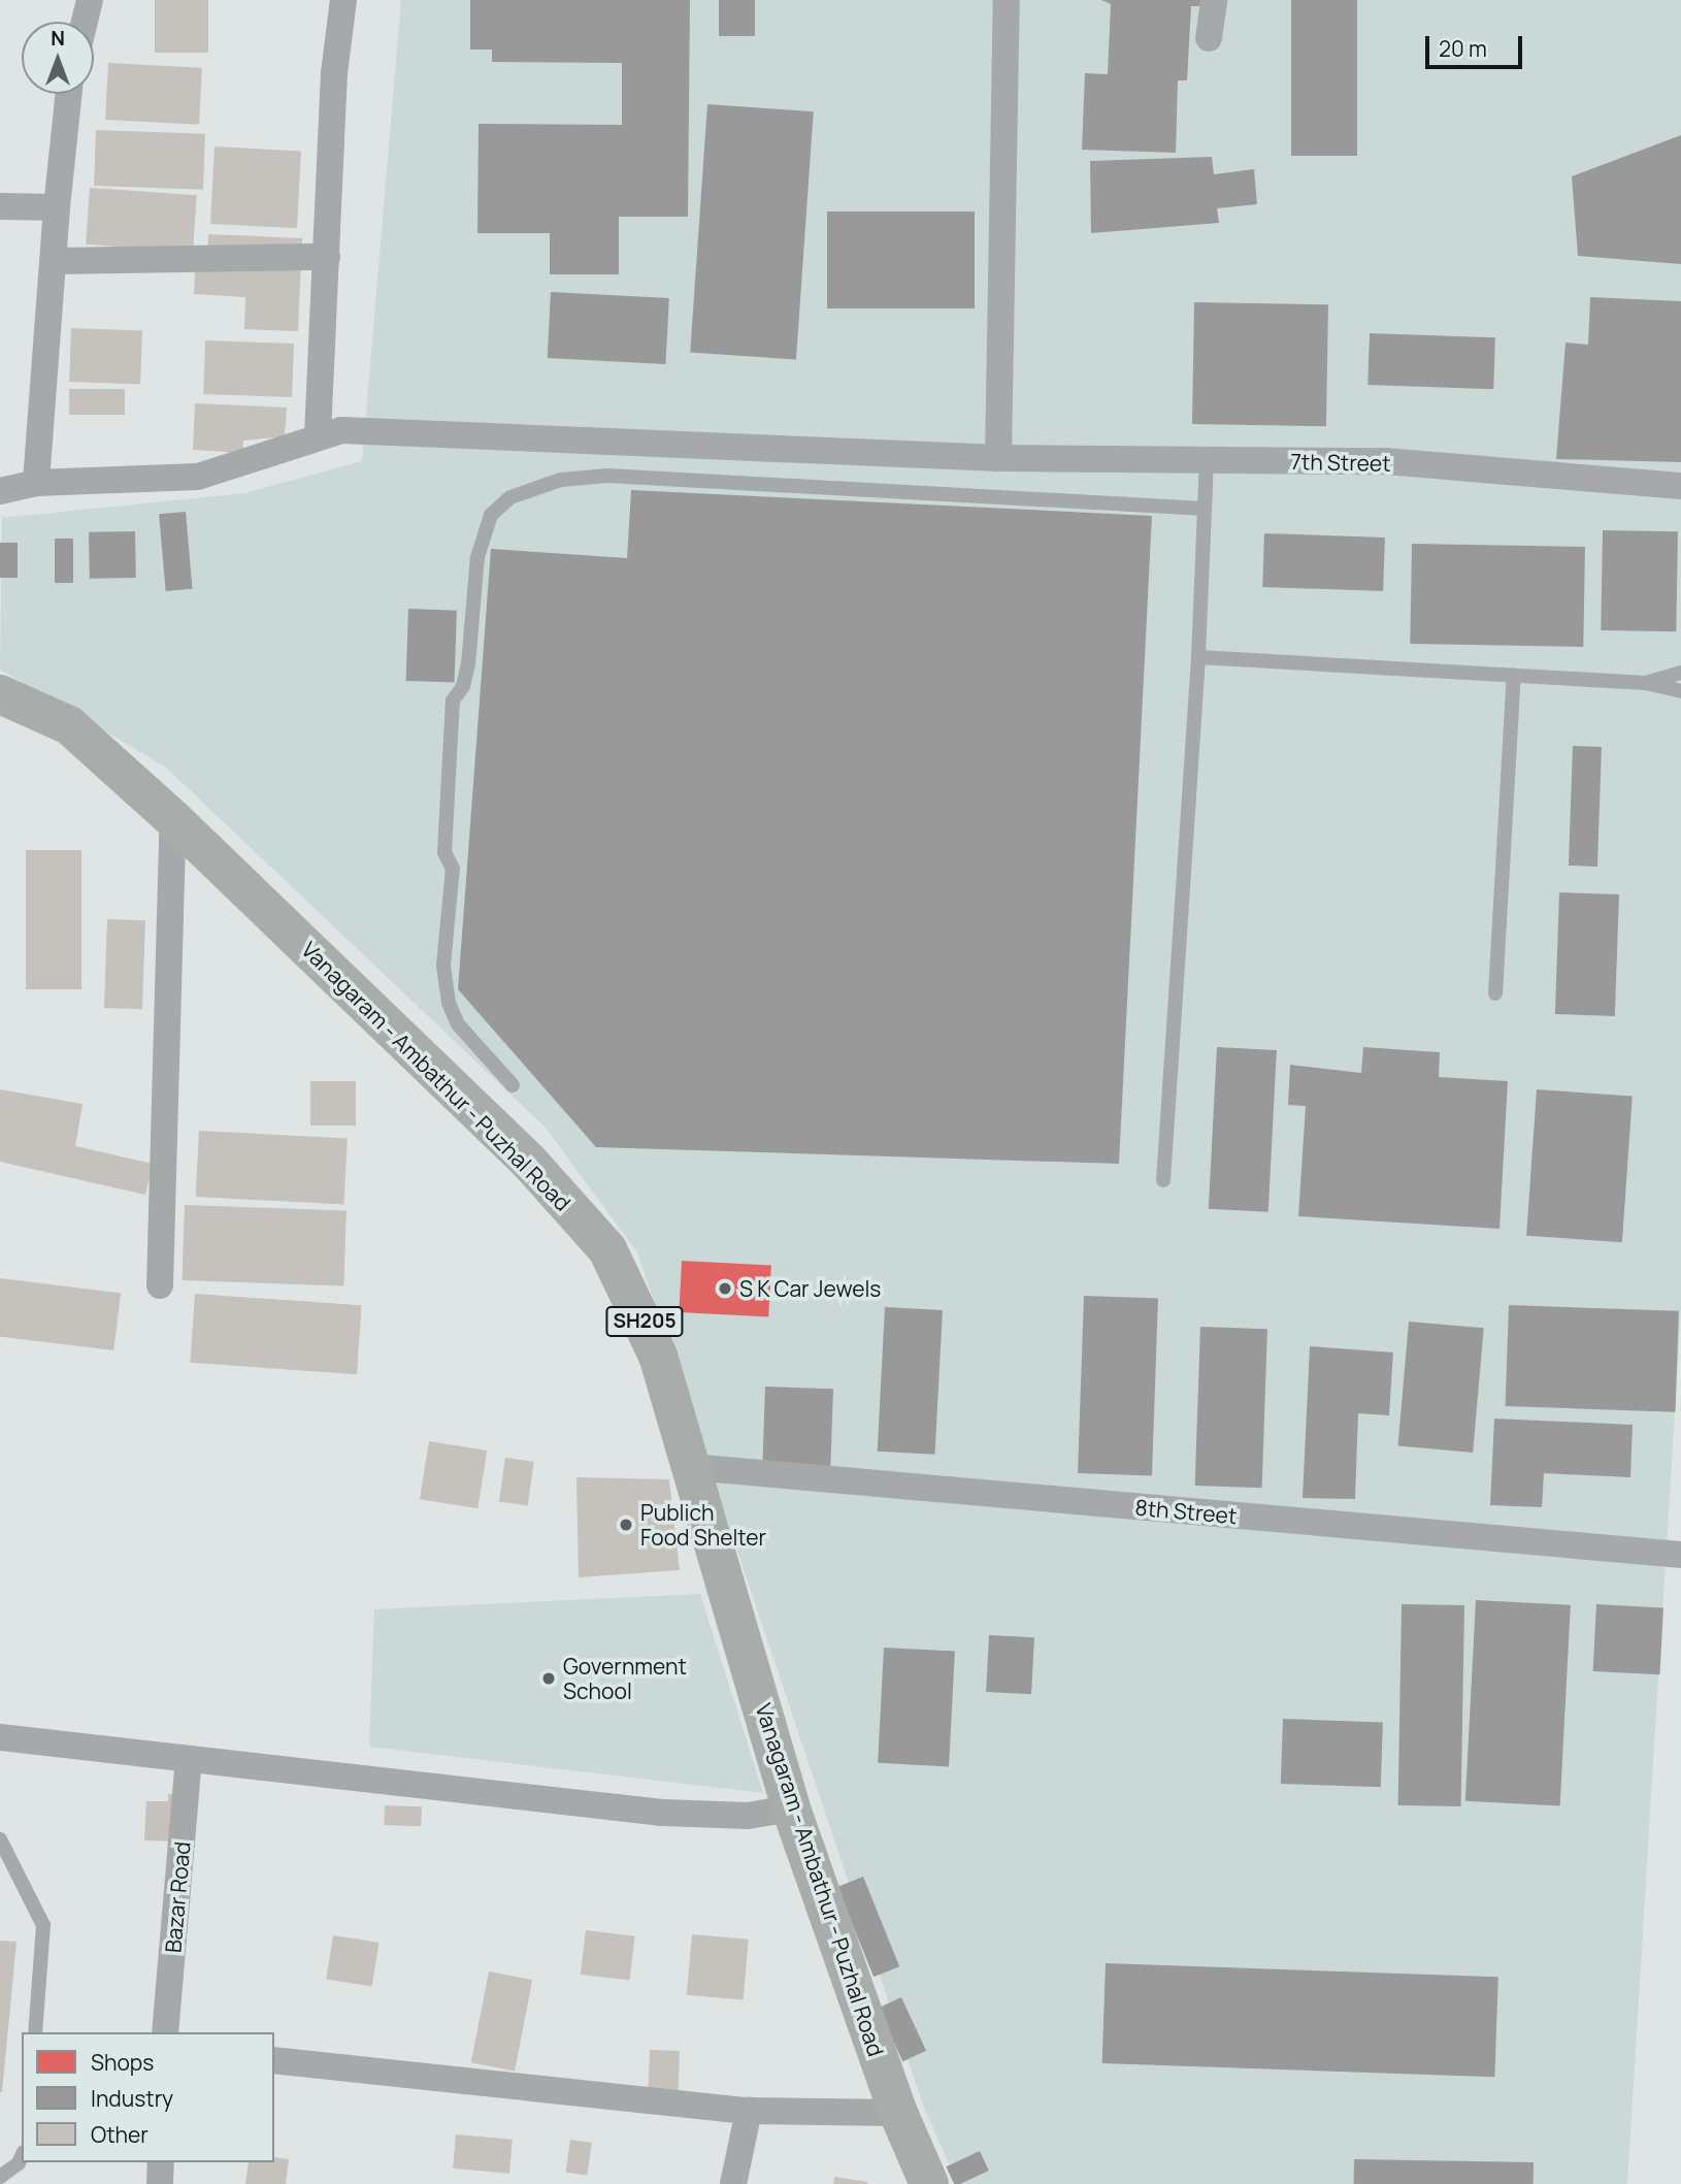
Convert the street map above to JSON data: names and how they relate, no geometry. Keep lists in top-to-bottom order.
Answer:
{
  "streets": {
    "main road": ["Vanagaram - Ambathur - Puzhal Road", "SH205"],
    "street": ["7th Street", "8th Street", "Bazar Road"]
  },
  "crossings": [
    ["Vanagaram - Ambathur - Puzhal Road", "8th Street"]
  ],
  "places": ["S K Car Jewels", "Publich Food Shelter", "Government School"],
  "legend": ["Shops", "Industry", "Other"],
  "scale_bar": "20 m",
  "north": "top"
}
